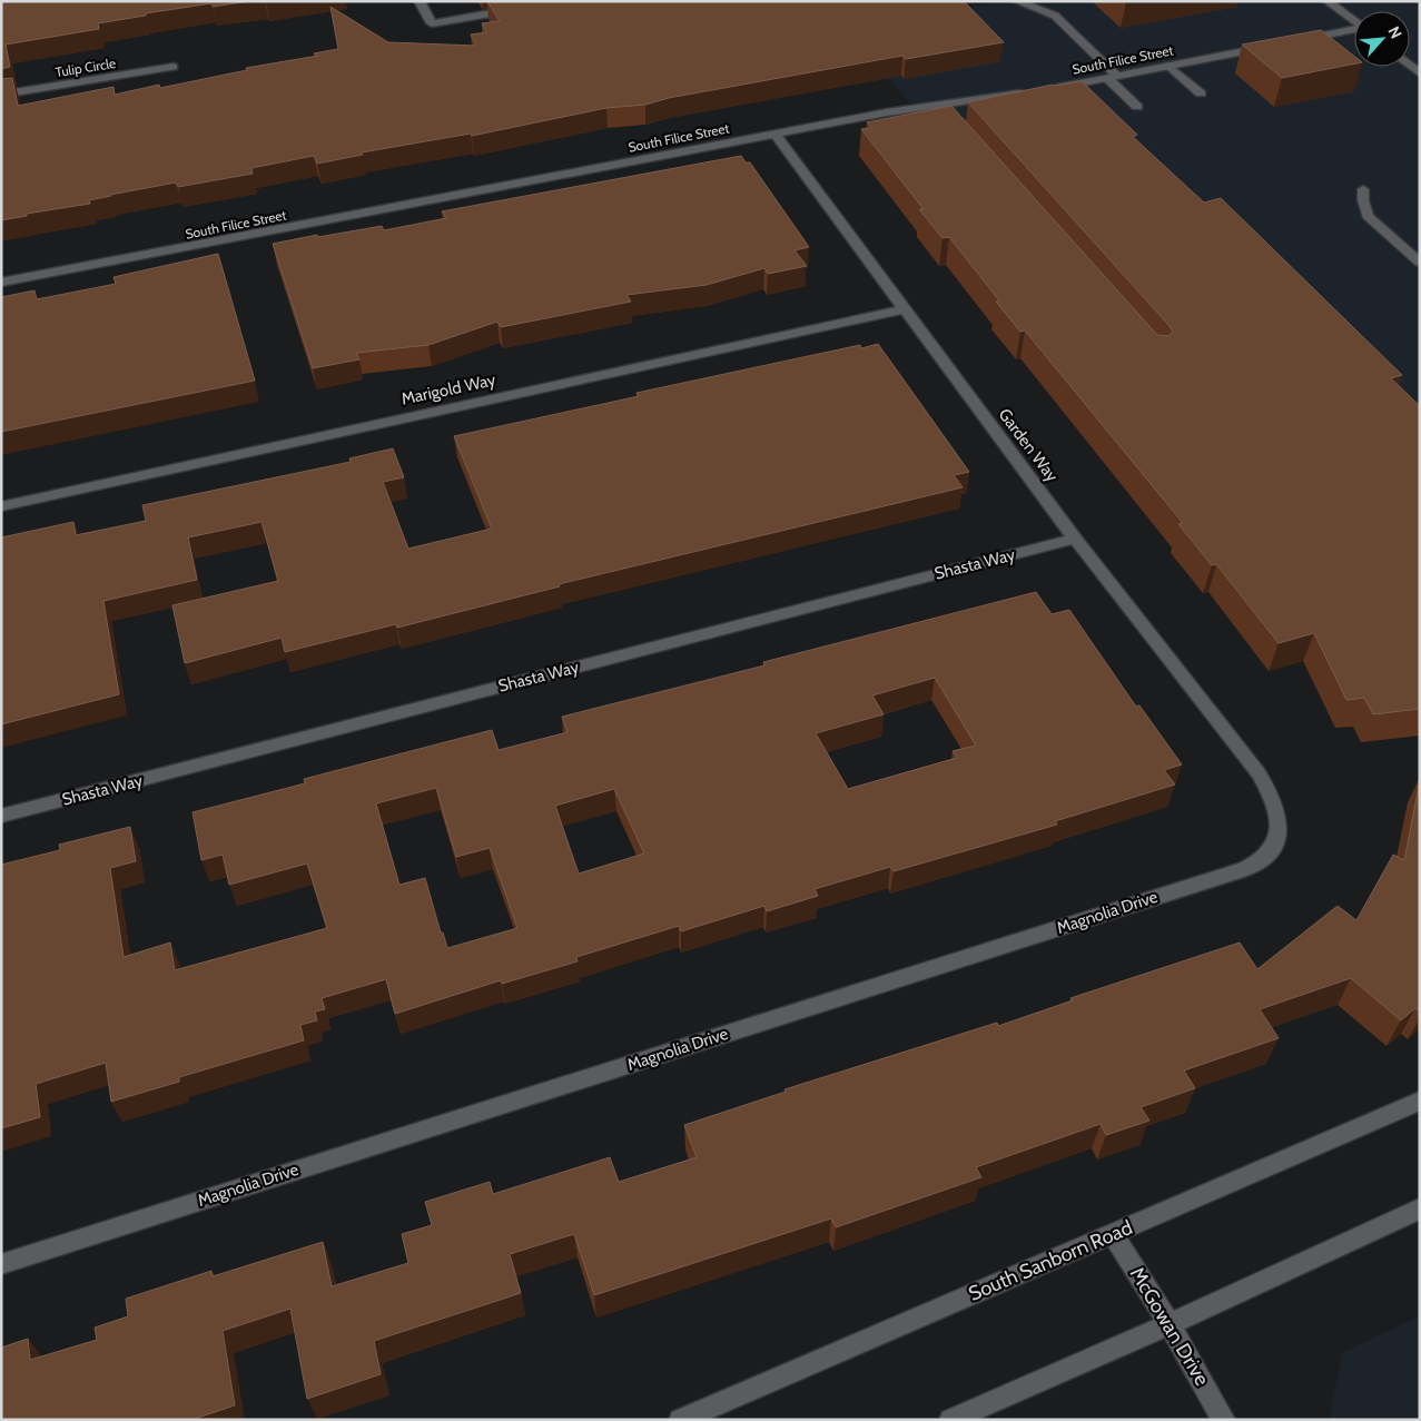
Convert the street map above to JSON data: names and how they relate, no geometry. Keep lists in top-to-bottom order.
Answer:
{
  "streets": {
    "street": [
      "South Filice Street",
      "Tulip Circle",
      "Marigold Way",
      "Garden Way",
      "Shasta Way",
      "Magnolia Drive",
      "South Sanborn Road",
      "McGowan Drive"
    ]
  },
  "crossings": [
    ["South Filice Street", "Garden Way"],
    ["Marigold Way", "Garden Way"],
    ["Garden Way", "Shasta Way"],
    ["Garden Way", "Magnolia Drive"],
    ["South Sanborn Road", "McGowan Drive"]
  ],
  "north": "top right"
}
